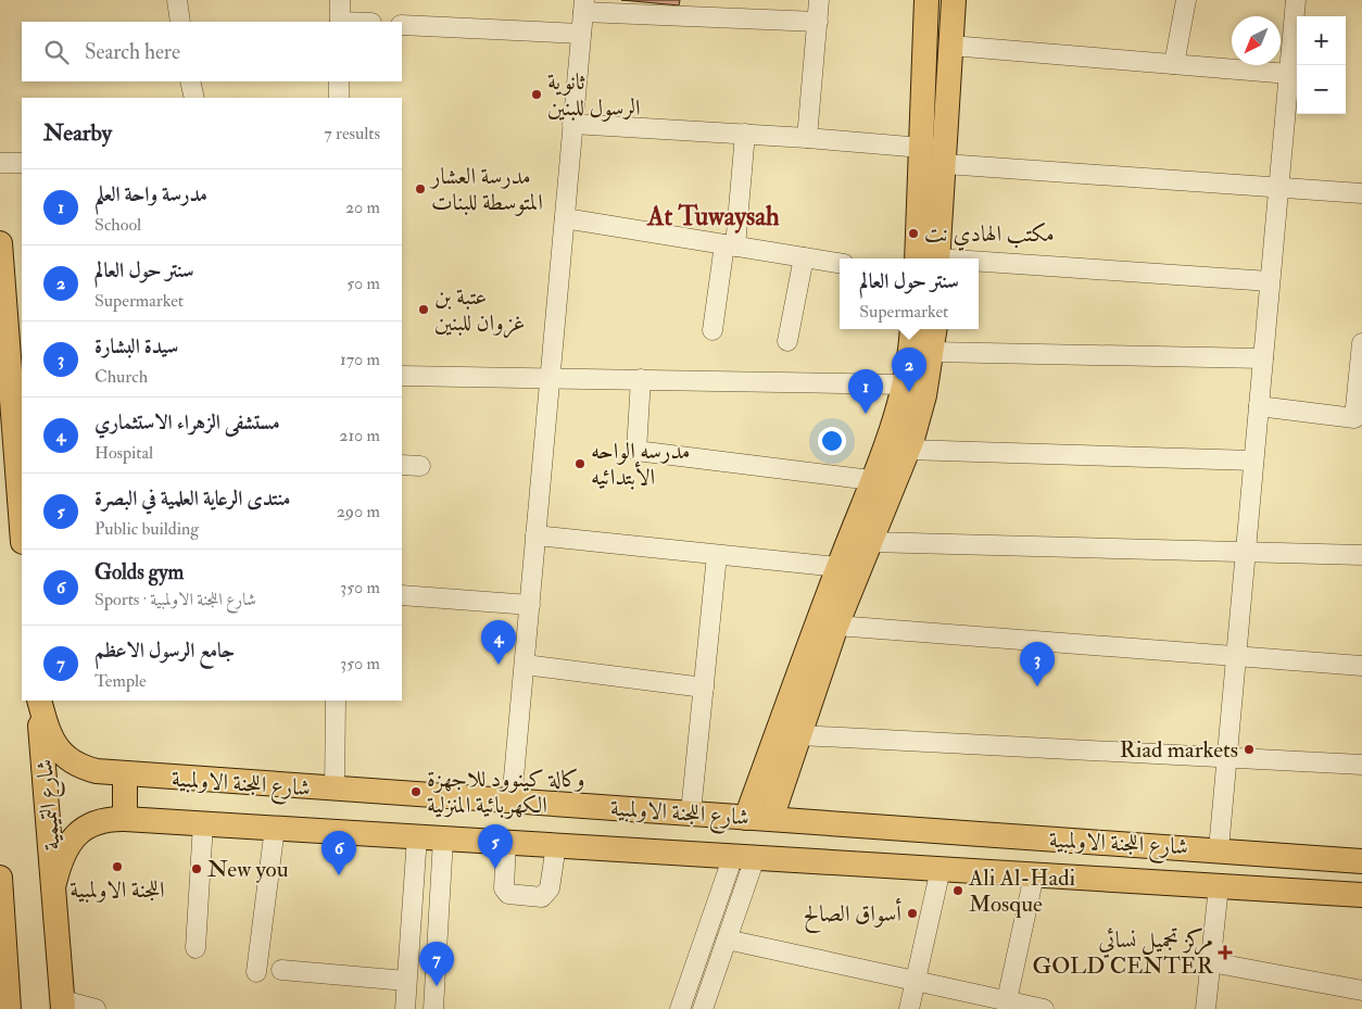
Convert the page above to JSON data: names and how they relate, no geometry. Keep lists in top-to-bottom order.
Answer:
{
  "streets": {
    "main road": ["شارع اللجنة الاولمبية", "شارع التميمية"]
  },
  "crossings": [
    ["شارع اللجنة الاولمبية", "شارع التميمية"]
  ],
  "districts": ["At Tuwaysah"],
  "places": {
    "other": [
      "ثانوية الرسول للبنين",
      "مدرسة العشار المتوسطة للبنات",
      "مكتب الهادي نت",
      "عتبة بن غزوان للبنين",
      "مدرسه الواحه الأبتدائيه",
      "Riad markets",
      "وكالة كينوود للاجهزة الكهربائية المنزلية",
      "اللجنة الاولمبية",
      "New you",
      "Ali Al-Hadi Mosque",
      "أسواق الصالح"
    ],
    "health": ["مركز تجميل نسائي GOLD CENTER"]
  },
  "north": "bottom left",
  "page": {
    "map_buttons": ["+", "−"],
    "search": "Search here",
    "heading": ["Nearby", "7 results"],
    "list": [
      {
        "mark": "1",
        "name": "مدرسة واحة العلم",
        "note": "School",
        "value": "20 m"
      },
      {
        "mark": "2",
        "name": "سنتر حول العالم",
        "note": "Supermarket",
        "value": "50 m"
      },
      {
        "mark": "3",
        "name": "سيدة البشارة",
        "note": "Church",
        "value": "170 m"
      },
      {
        "mark": "4",
        "name": "مستشفى الزهراء الاستثماري",
        "note": "Hospital",
        "value": "210 m"
      },
      {
        "mark": "5",
        "name": "منتدى الرعاية العلمية في البصرة",
        "note": "Public building",
        "value": "290 m"
      },
      {
        "mark": "6",
        "name": "Golds gym",
        "note": "Sports · شارع اللجنة الاولمبية",
        "value": "350 m"
      },
      {
        "mark": "7",
        "name": "جامع الرسول الاعظم",
        "note": "Temple",
        "value": "350 m"
      }
    ],
    "popup": ["سنتر حول العالم", "Supermarket"],
    "pins": [
      "2",
      "1",
      "4",
      "3",
      "5",
      "6",
      "7"
    ]
  }
}
